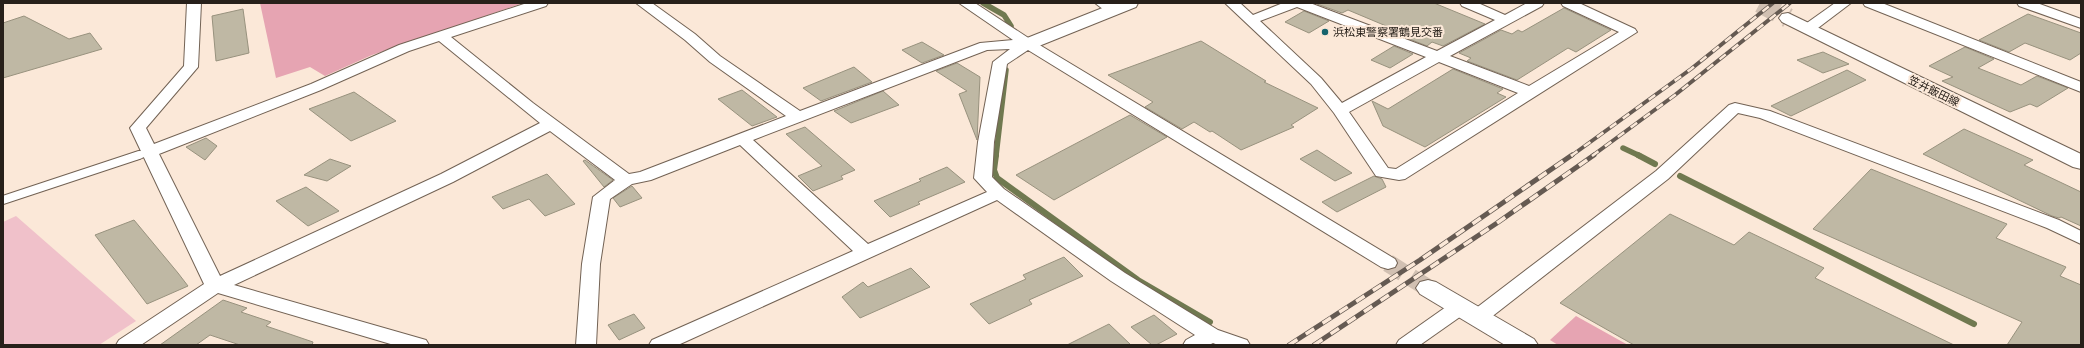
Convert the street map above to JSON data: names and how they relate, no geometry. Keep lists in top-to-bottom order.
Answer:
{
  "streets": {
    "main road": ["笠井飯田線"]
  },
  "places": ["浜松東警察署鶴見交番"]
}
